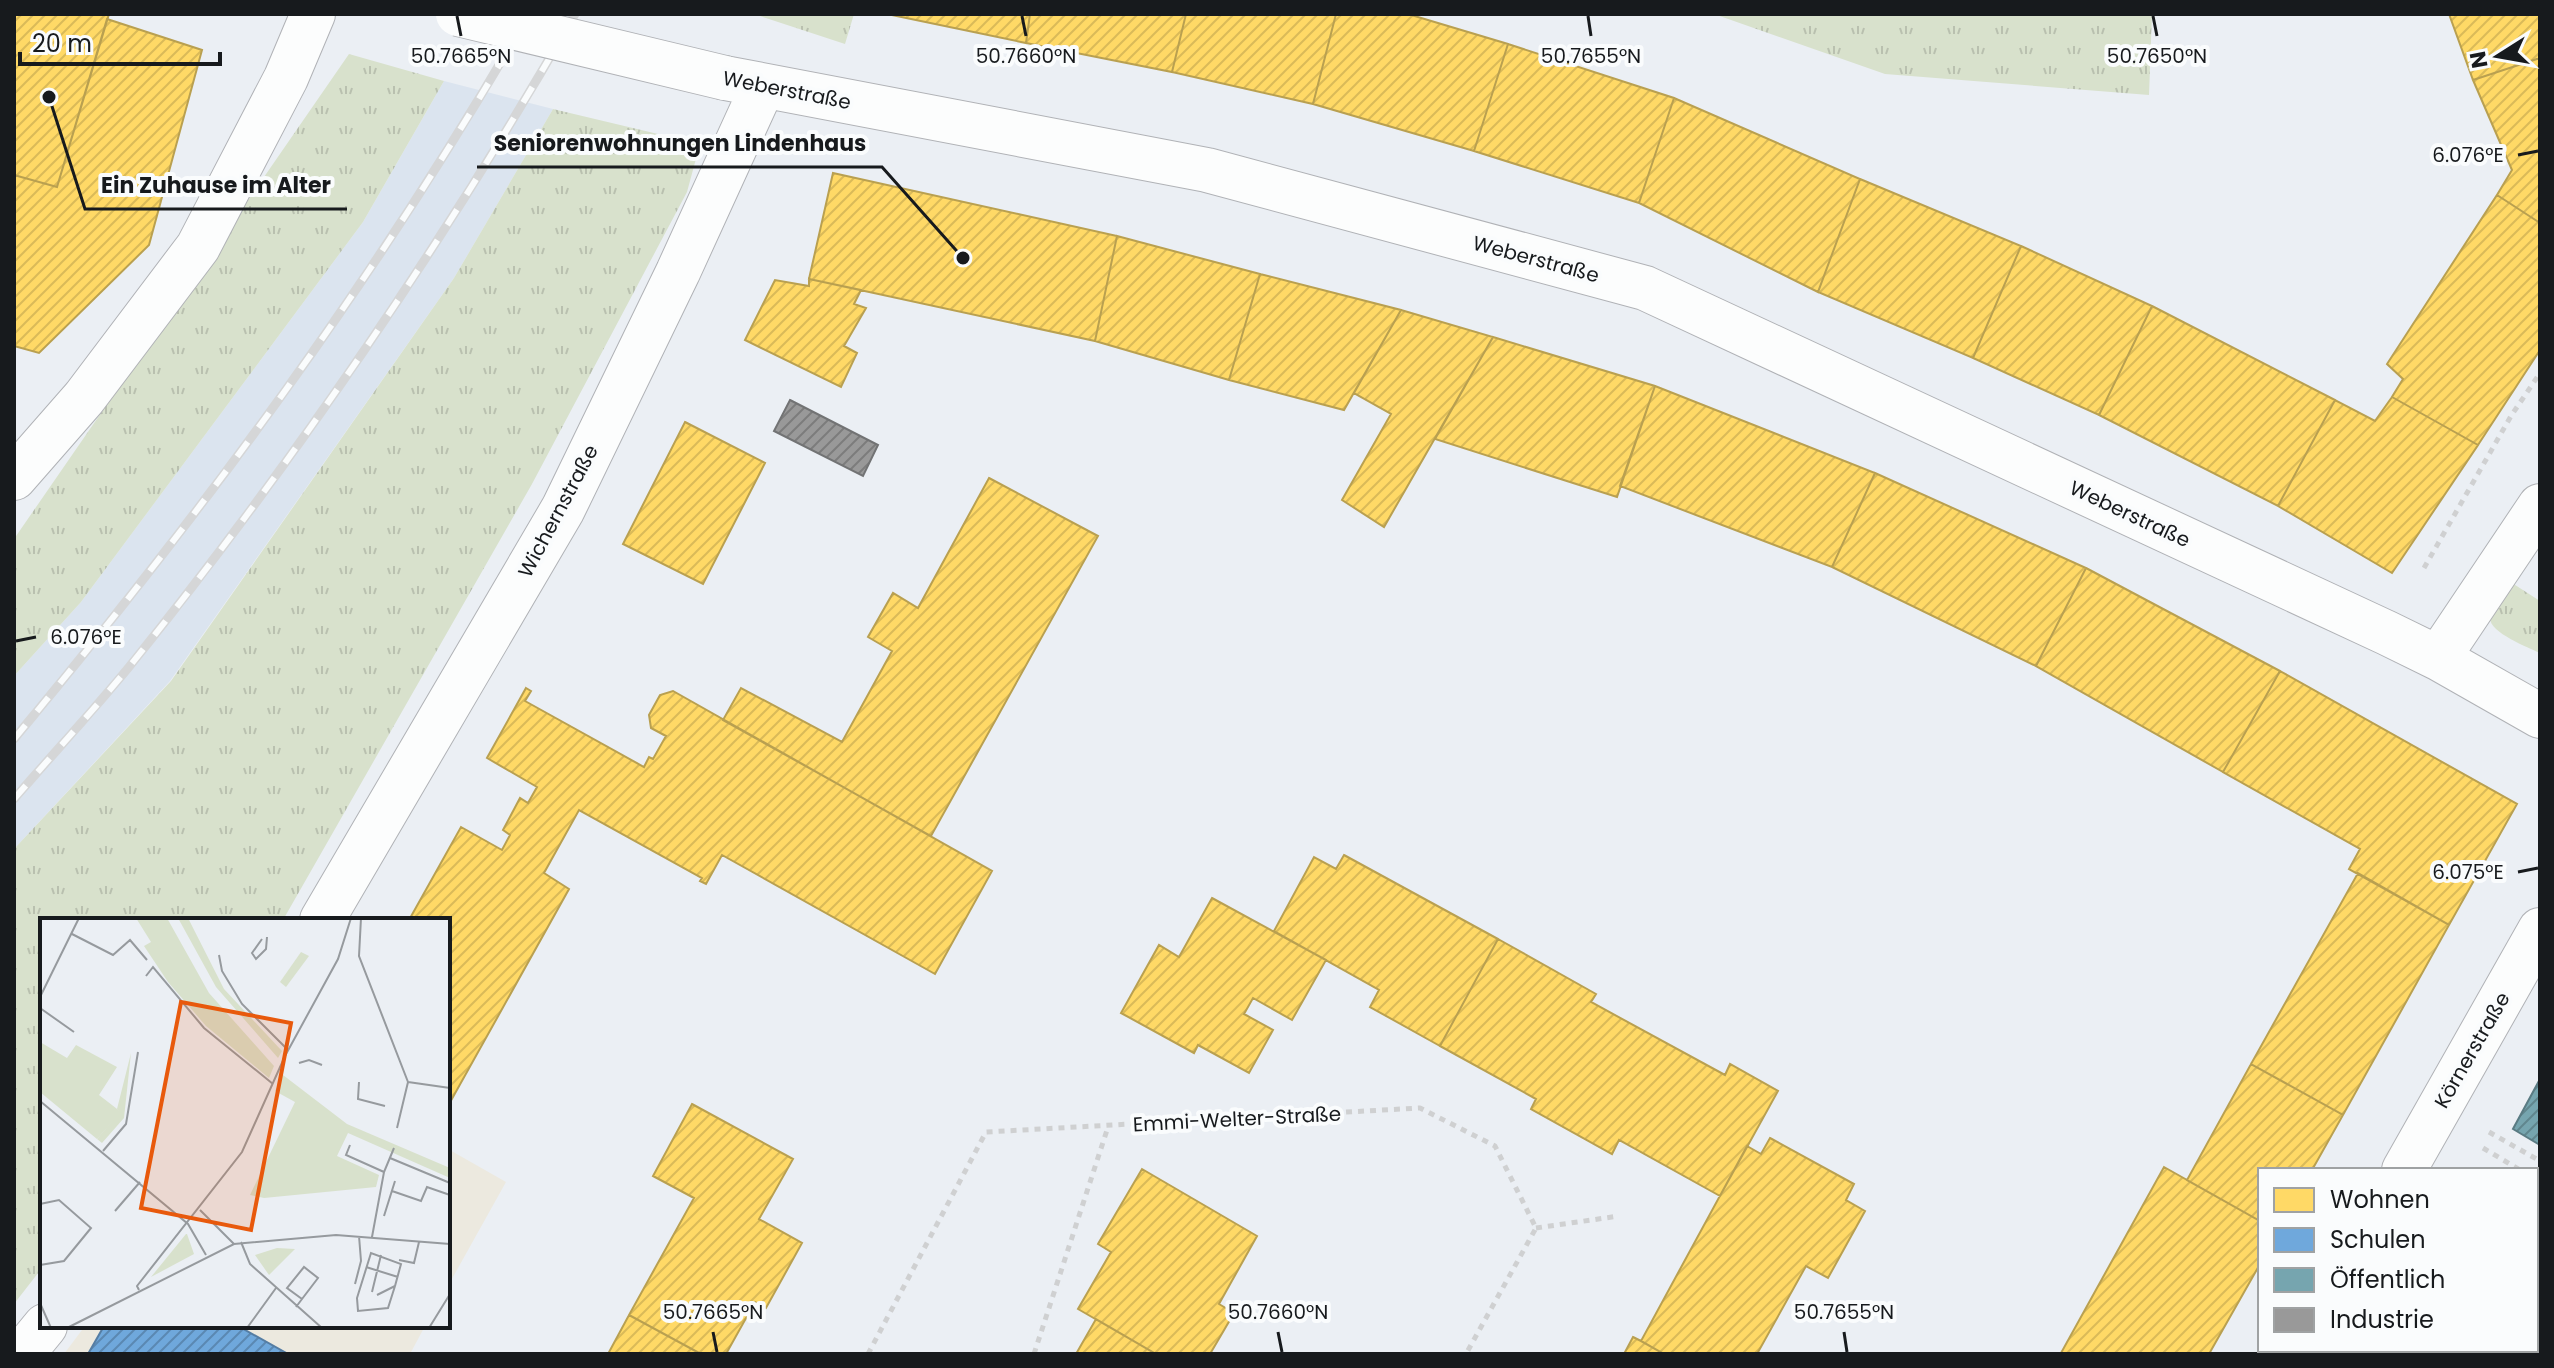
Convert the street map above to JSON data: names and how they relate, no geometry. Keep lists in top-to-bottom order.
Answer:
{
  "streets": {
    "street": ["Weberstraße", "Wichernstraße", "Körnerstraße"],
    "path": ["Emmi-Welter-Straße"]
  },
  "crossings": [
    ["Weberstraße", "Wichernstraße"]
  ],
  "places": ["Ein Zuhause im Alter", "Seniorenwohnungen Lindenhaus"],
  "legend": [
    "Wohnen",
    "Schulen",
    "Öffentlich",
    "Industrie"
  ],
  "scale_bar": "20 m",
  "north": "left",
  "coordinates": [
    "50.7665°N",
    "50.7660°N",
    "50.7655°N",
    "50.7650°N",
    "6.076°E",
    "6.075°E"
  ]
}
